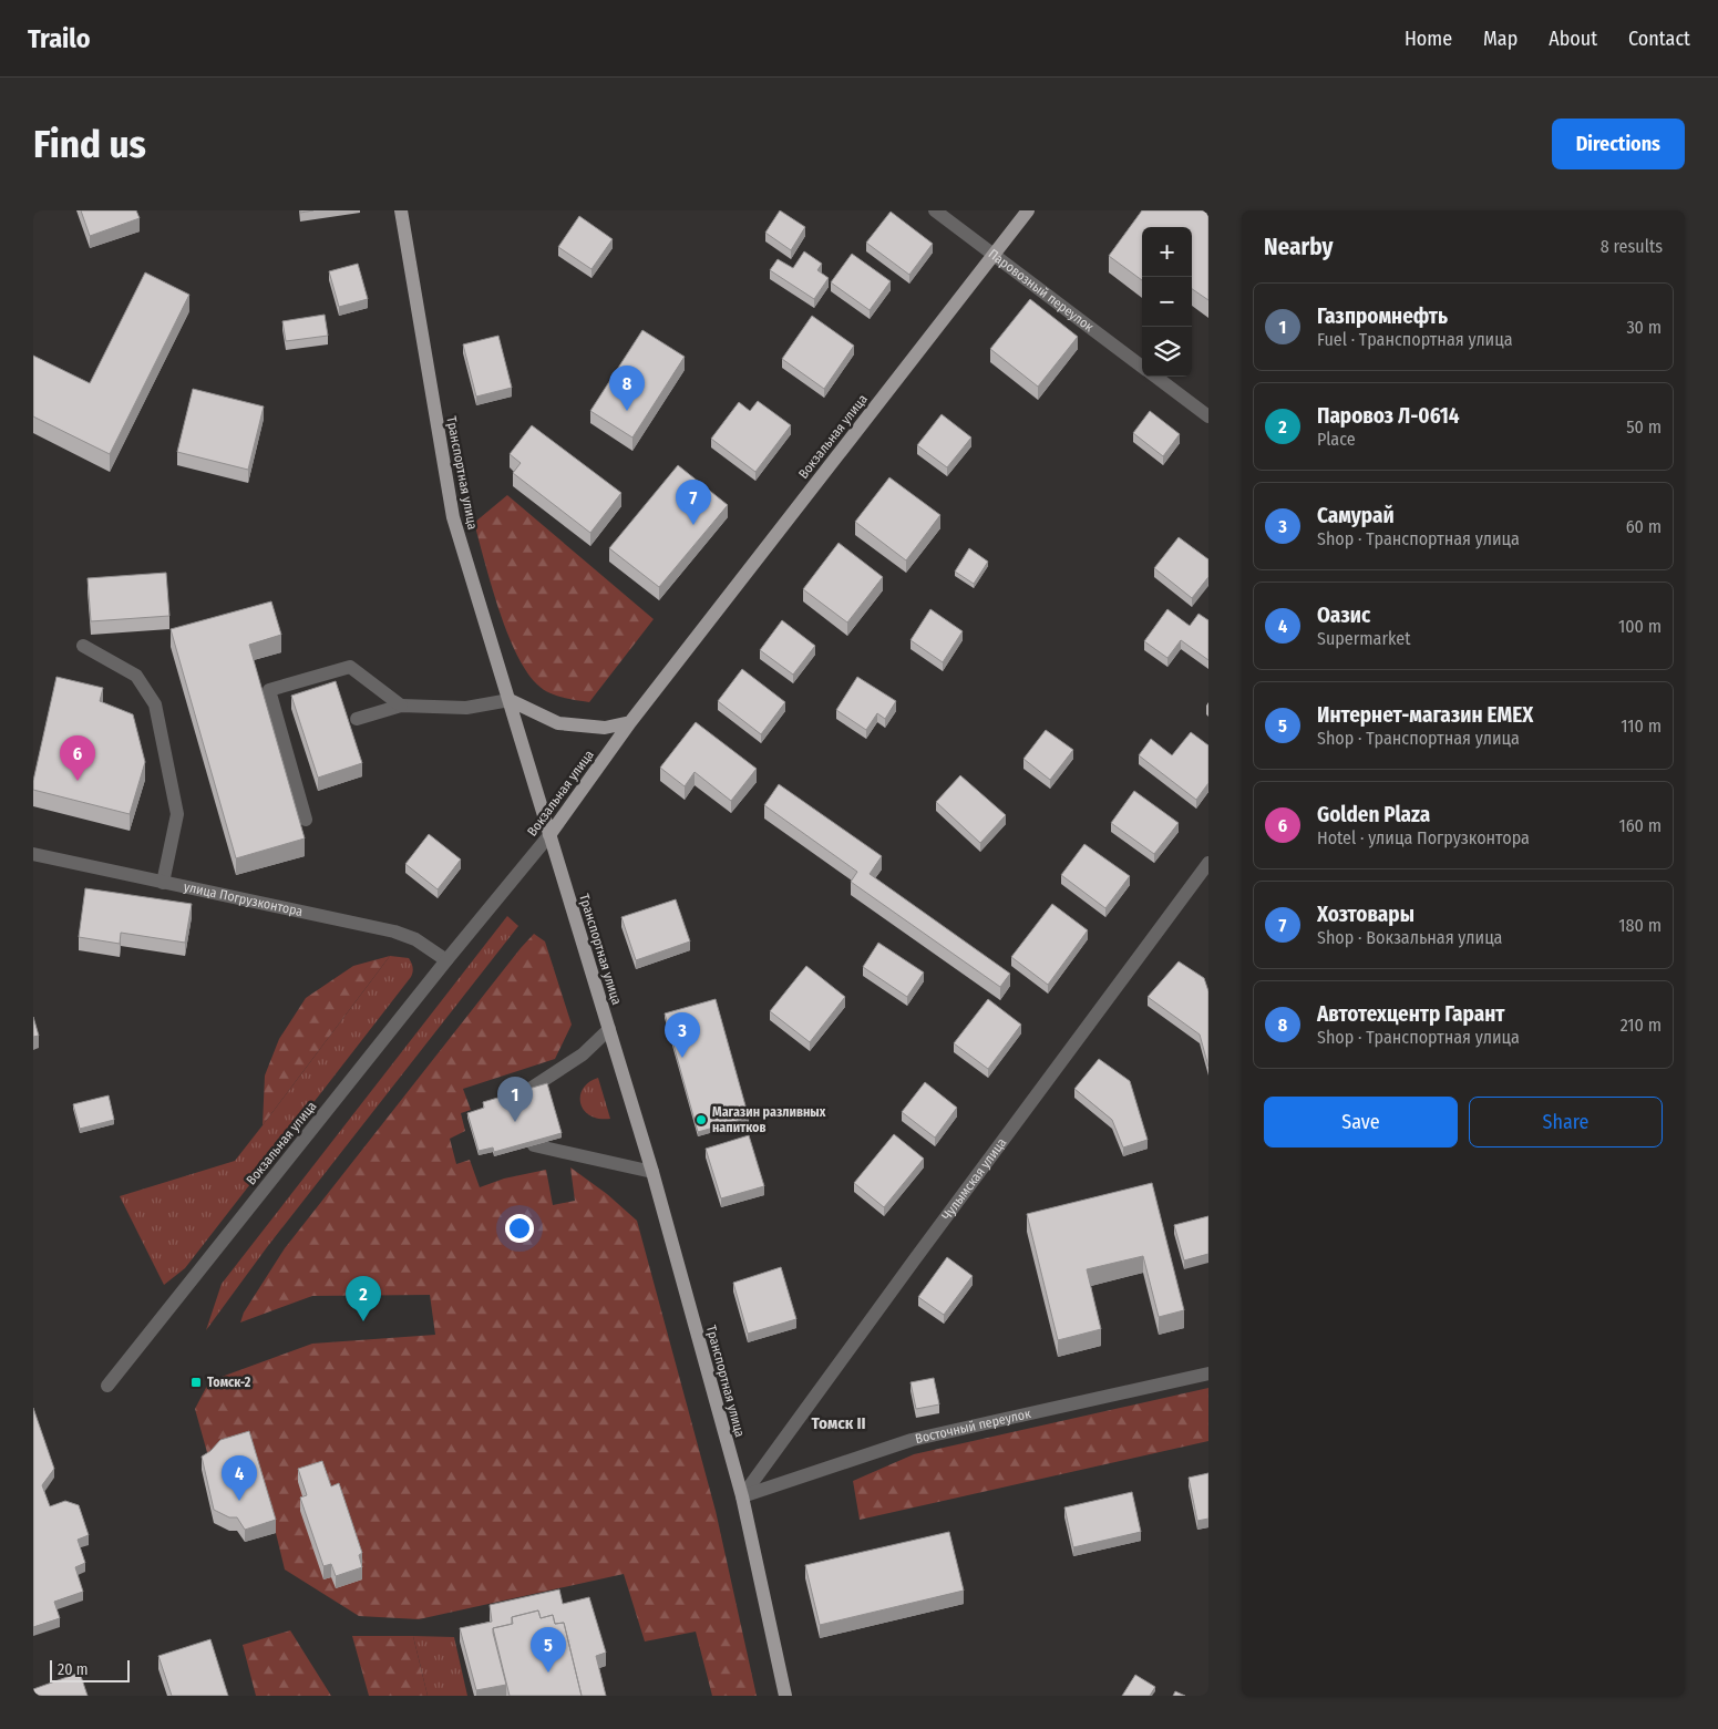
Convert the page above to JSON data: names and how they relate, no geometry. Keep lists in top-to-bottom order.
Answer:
{
  "streets": {
    "main road": ["Вокзальная улица", "Транспортная улица"],
    "street": [
      "Паровозный переулок",
      "улица Погрузконтора",
      "Чулымская улица",
      "Восточный переулок"
    ]
  },
  "crossings": [
    ["Паровозный переулок", "Вокзальная улица"],
    ["Вокзальная улица", "Транспортная улица"],
    ["Вокзальная улица", "улица Погрузконтора"],
    ["Транспортная улица", "Чулымская улица"],
    ["Транспортная улица", "Восточный переулок"],
    ["Чулымская улица", "Восточный переулок"]
  ],
  "districts": ["Томск II"],
  "places": {
    "other": ["Магазин разливных напитков"],
    "transit": ["Томск-2"]
  },
  "scale_bar": "20 m",
  "page": {
    "header": "Trailo",
    "nav": [
      "Home",
      "Map",
      "About",
      "Contact"
    ],
    "buttons": [
      "Directions",
      ["Save", "Share"]
    ],
    "title": "Find us",
    "heading": ["Nearby", "8 results"],
    "map_buttons": ["+", "−"],
    "list": [
      {
        "mark": "1",
        "name": "Газпромнефть",
        "note": "Fuel · Транспортная улица",
        "value": "30 m"
      },
      {
        "mark": "2",
        "name": "Паровоз Л-0614",
        "note": "Place",
        "value": "50 m"
      },
      {
        "mark": "3",
        "name": "Самурай",
        "note": "Shop · Транспортная улица",
        "value": "60 m"
      },
      {
        "mark": "4",
        "name": "Оазис",
        "note": "Supermarket",
        "value": "100 m"
      },
      {
        "mark": "5",
        "name": "Интернет-магазин EMEX",
        "note": "Shop · Транспортная улица",
        "value": "110 m"
      },
      {
        "mark": "6",
        "name": "Golden Plaza",
        "note": "Hotel · улица Погрузконтора",
        "value": "160 m"
      },
      {
        "mark": "7",
        "name": "Хозтовары",
        "note": "Shop · Вокзальная улица",
        "value": "180 m"
      },
      {
        "mark": "8",
        "name": "Автотехцентр Гарант",
        "note": "Shop · Транспортная улица",
        "value": "210 m"
      }
    ],
    "pins": [
      "8",
      "7",
      "6",
      "3",
      "1",
      "2",
      "4",
      "5"
    ],
    "scale": "20 m"
  }
}
